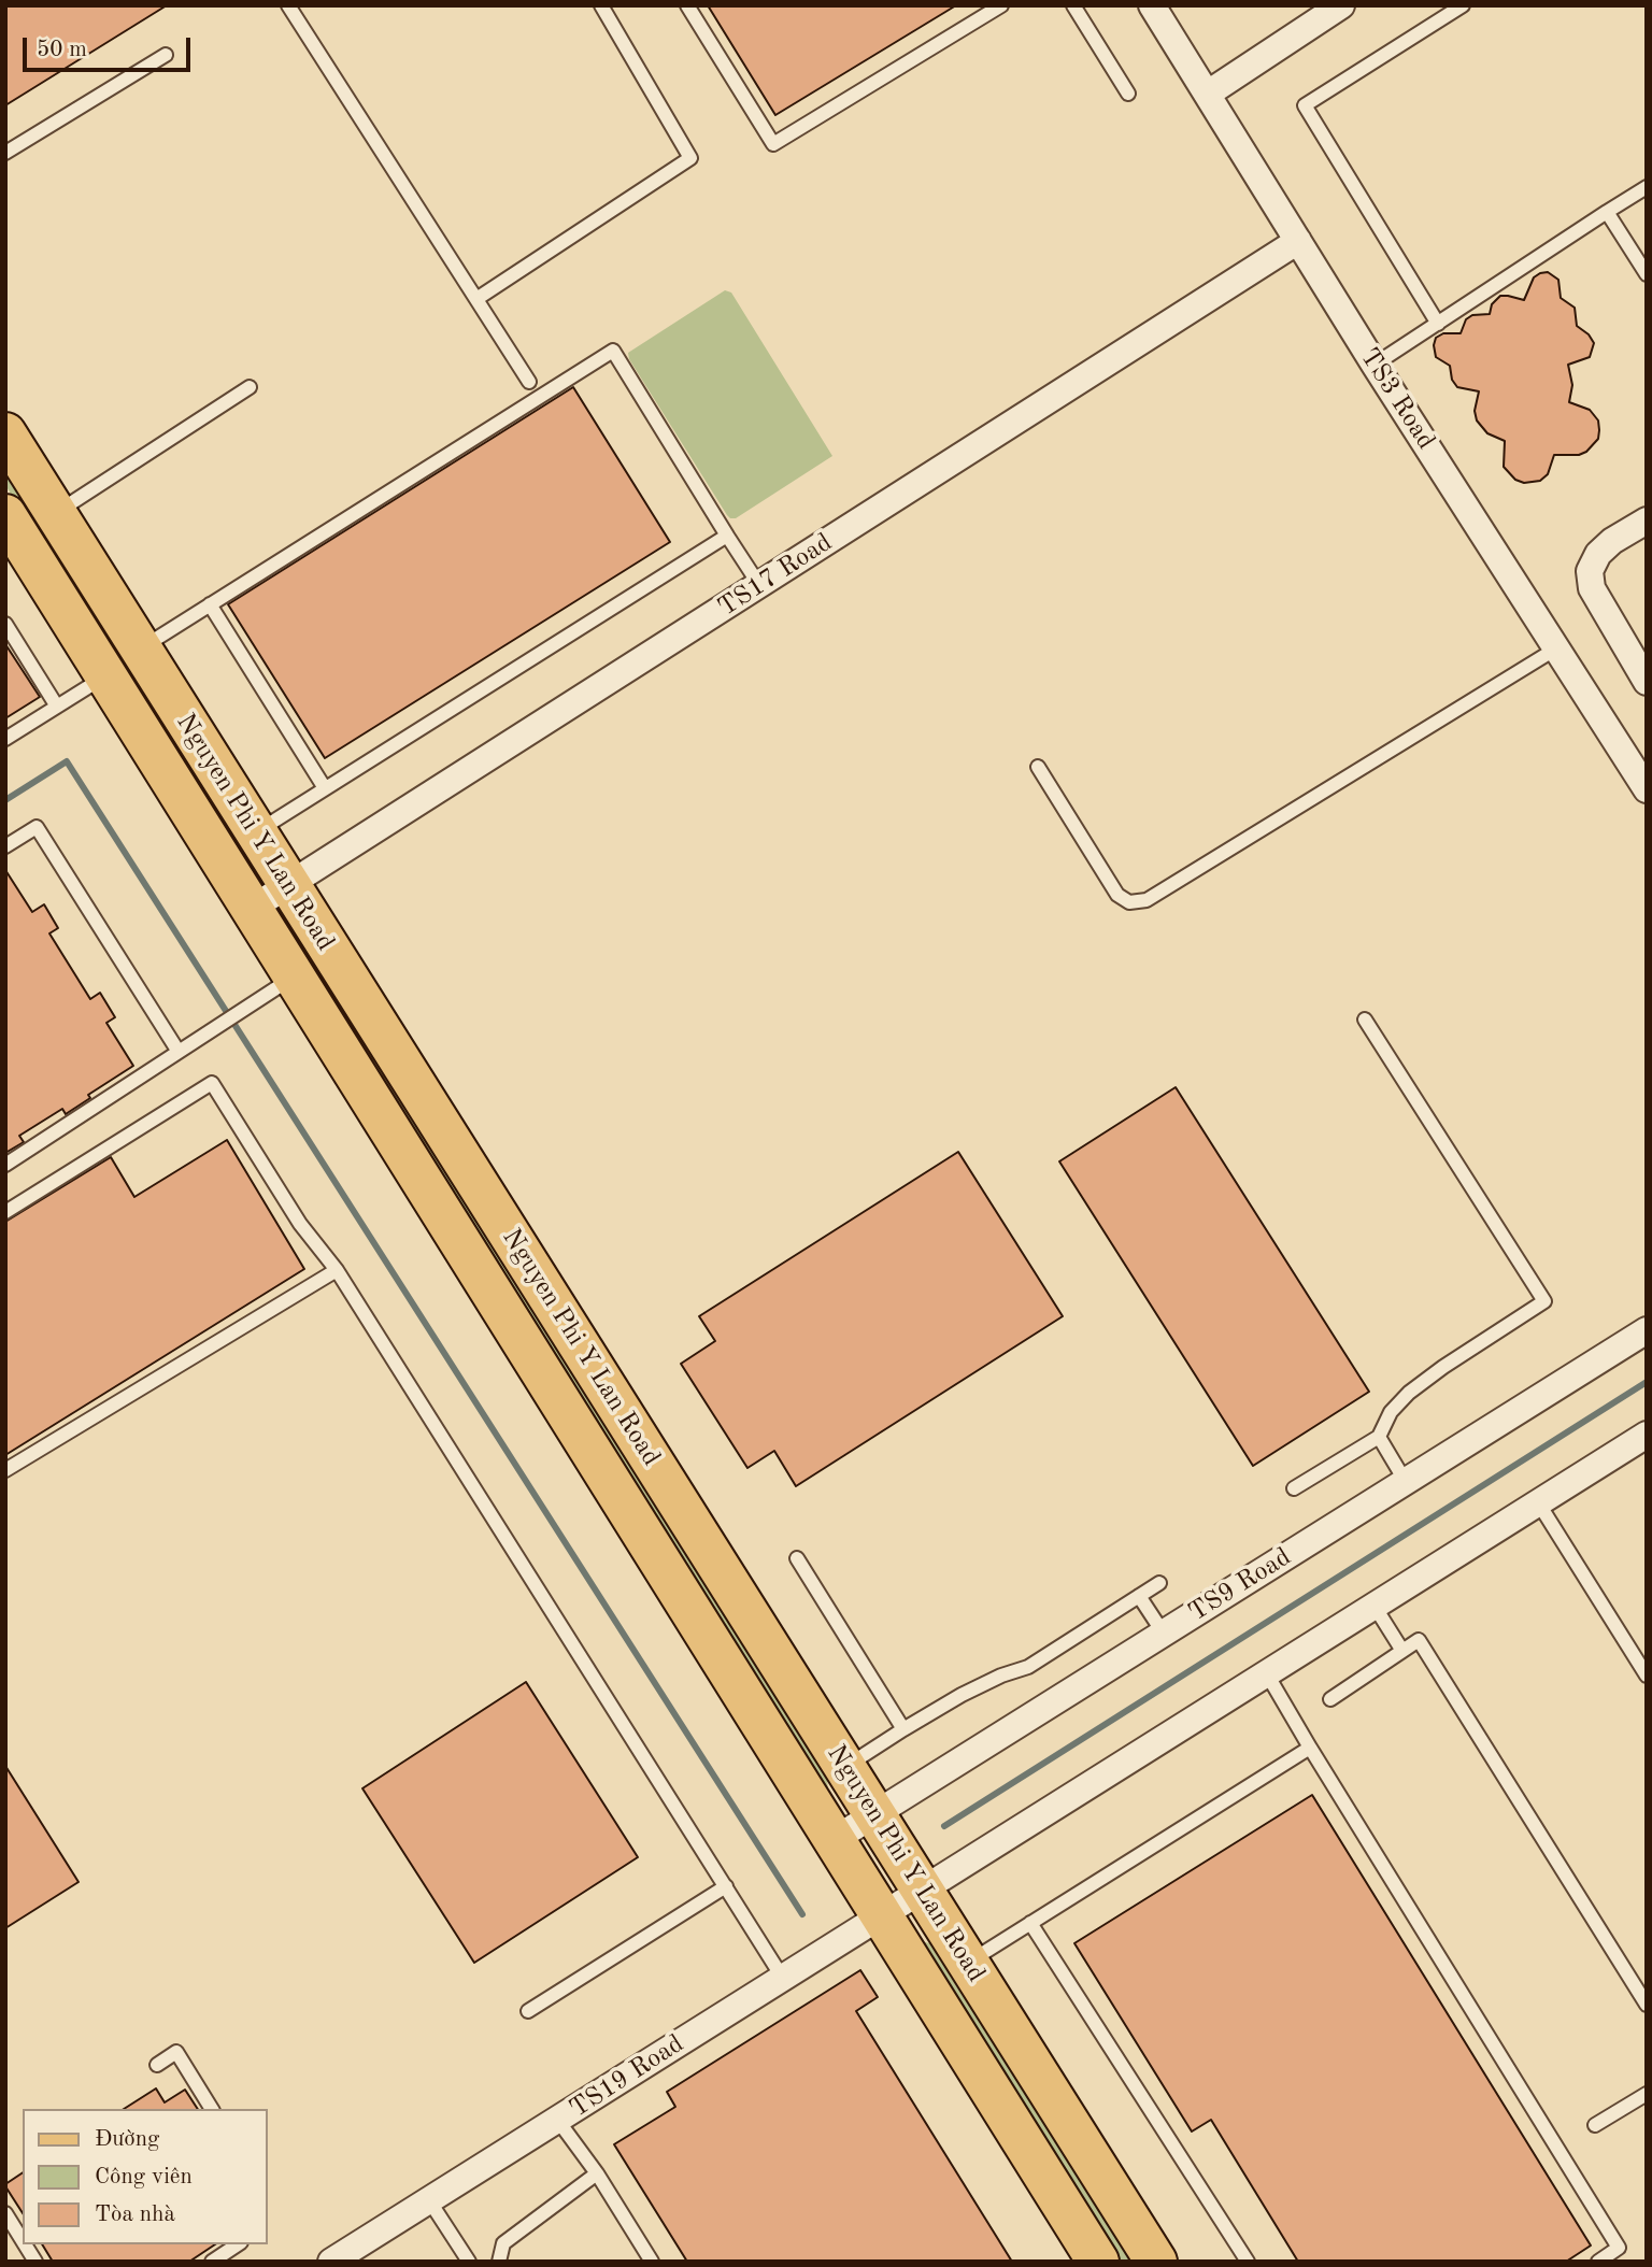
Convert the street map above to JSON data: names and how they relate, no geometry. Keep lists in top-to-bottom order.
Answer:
{
  "streets": {
    "main road": ["Nguyen Phi Y Lan Road"],
    "street": [
      "TS3 Road",
      "TS17 Road",
      "TS9 Road",
      "TS19 Road"
    ]
  },
  "crossings": [
    ["TS3 Road", "TS17 Road"],
    ["TS17 Road", "Nguyen Phi Y Lan Road"],
    ["Nguyen Phi Y Lan Road", "TS9 Road"],
    ["Nguyen Phi Y Lan Road", "TS19 Road"]
  ],
  "legend": ["Đường", "Công viên", "Tòa nhà"],
  "scale_bar": "50 m"
}
